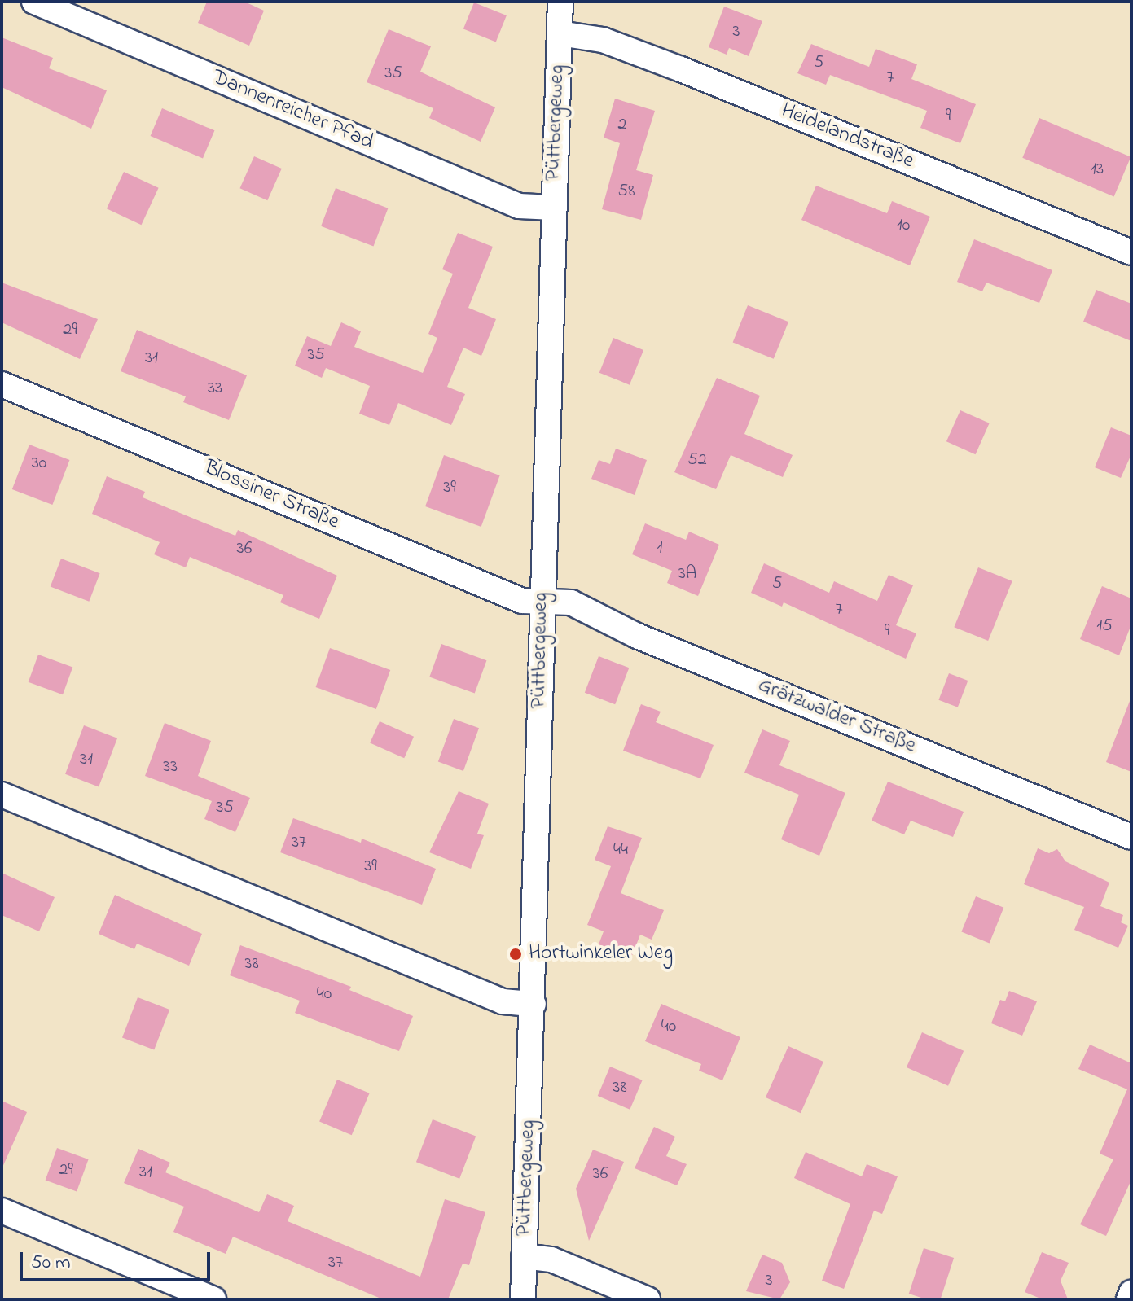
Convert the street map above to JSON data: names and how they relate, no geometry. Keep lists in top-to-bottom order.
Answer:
{
  "streets": {
    "street": [
      "Dannenreicher Pfad",
      "Püttbergeweg",
      "Heidelandstraße",
      "Blossiner Straße",
      "Grätzwalder Straße"
    ]
  },
  "crossings": [
    ["Dannenreicher Pfad", "Püttbergeweg"],
    ["Püttbergeweg", "Heidelandstraße"],
    ["Püttbergeweg", "Blossiner Straße"],
    ["Püttbergeweg", "Grätzwalder Straße"],
    ["Blossiner Straße", "Grätzwalder Straße"]
  ],
  "places": ["Hortwinkeler Weg"],
  "house_numbers": [
    "3",
    "5",
    "35",
    "7",
    "9",
    "2",
    "13",
    "58",
    "10",
    "29",
    "35",
    "31",
    "33",
    "52",
    "30",
    "39",
    "1",
    "36",
    "3A",
    "5",
    "7",
    "15",
    "9",
    "31",
    "33",
    "35",
    "37",
    "44",
    "39",
    "38",
    "40",
    "40",
    "38",
    "29",
    "31",
    "36",
    "37",
    "3"
  ],
  "scale_bar": "50 m"
}
